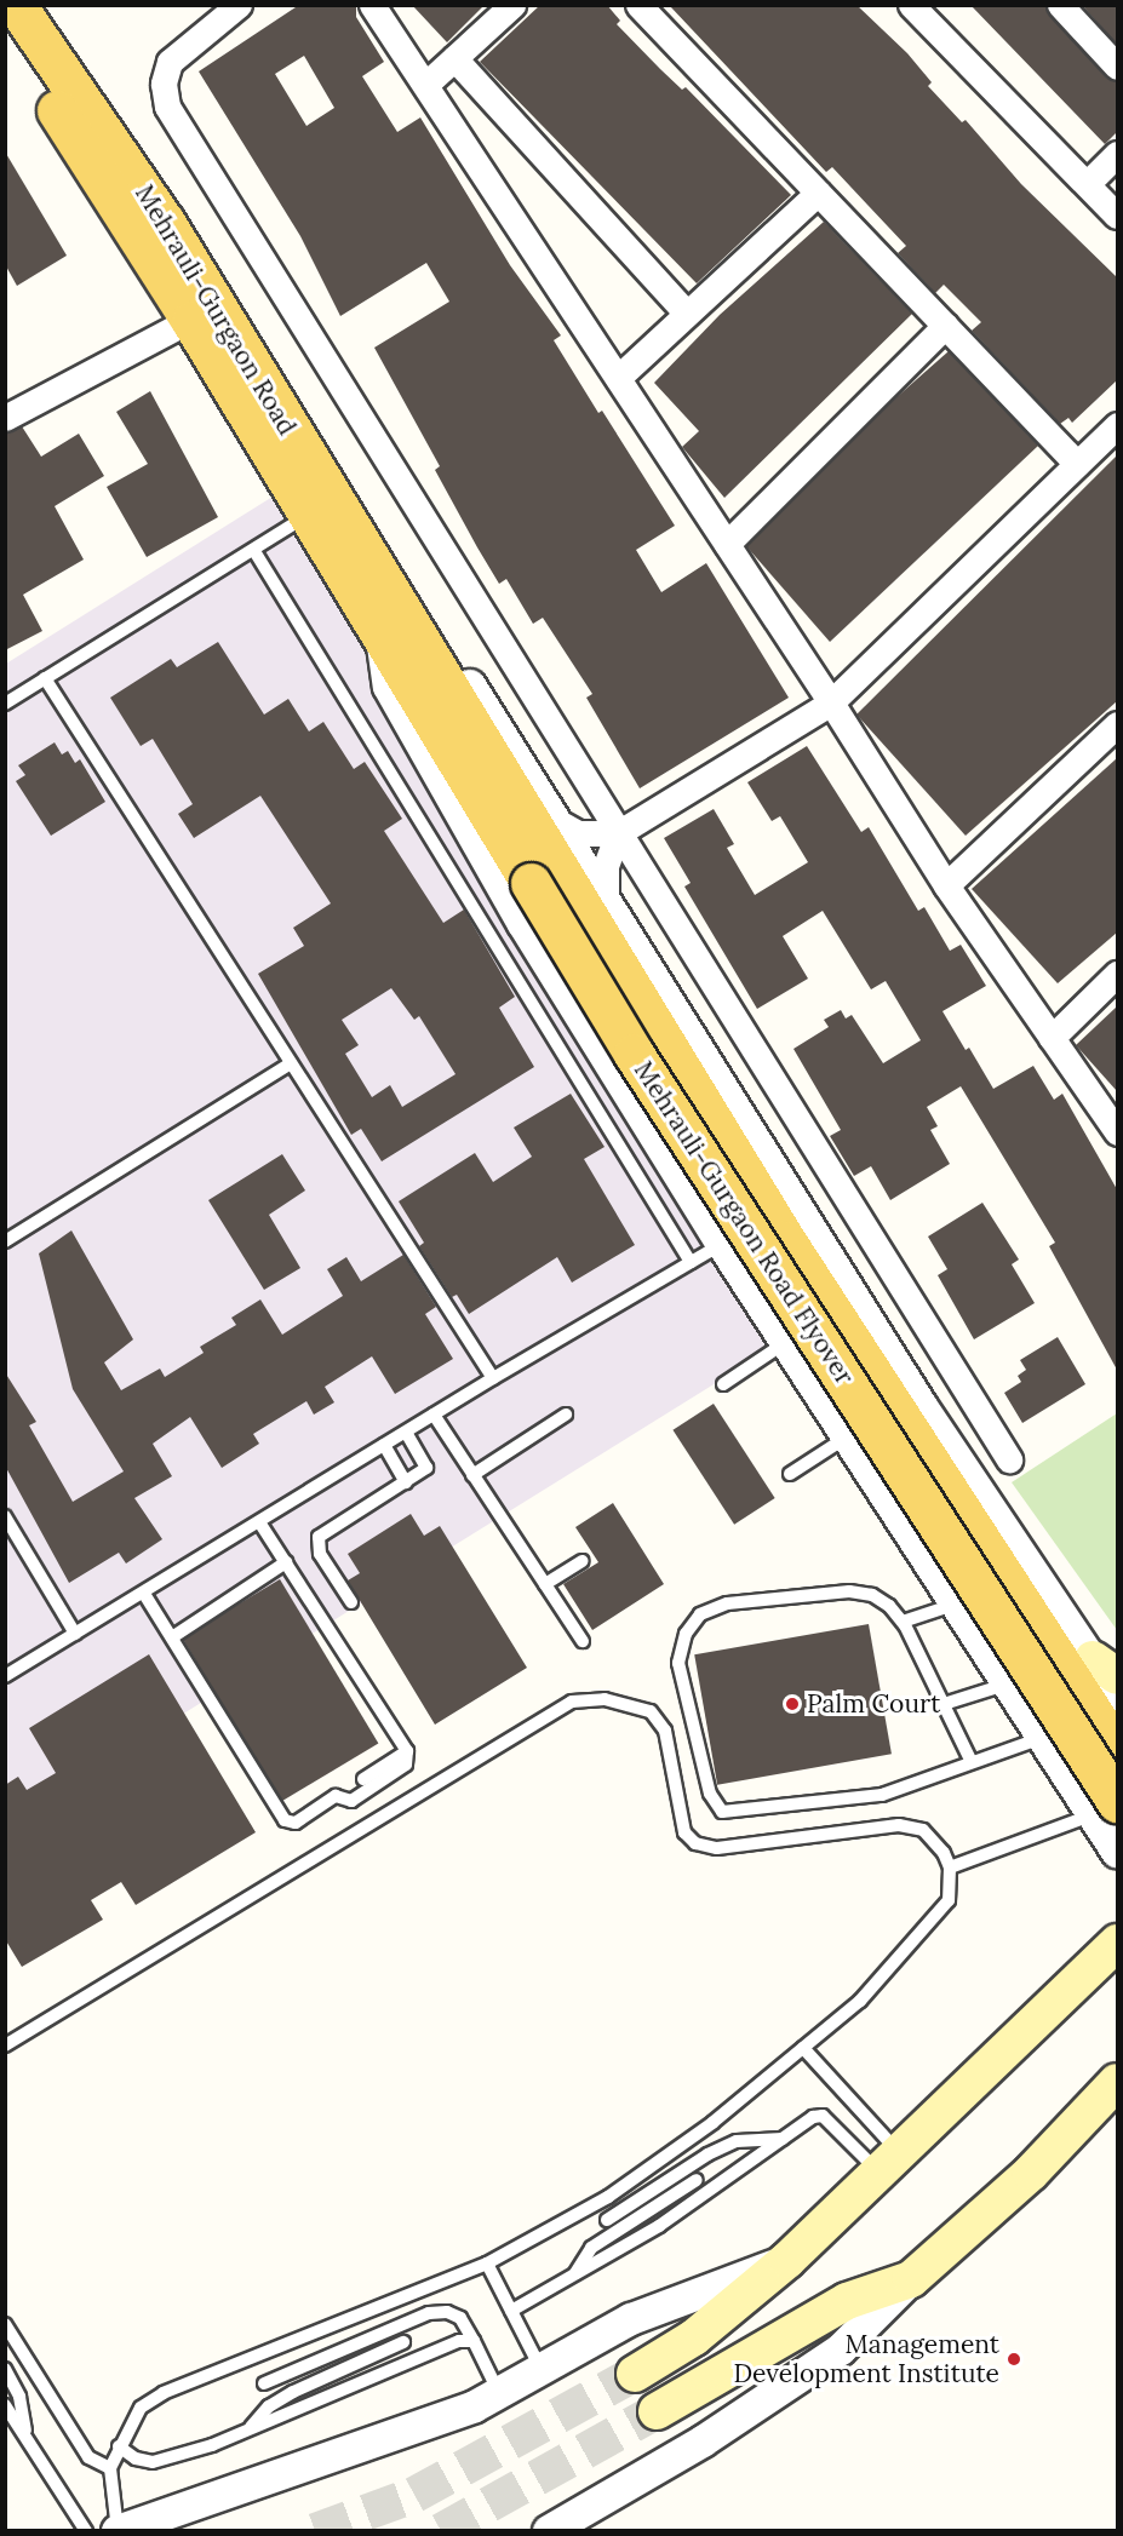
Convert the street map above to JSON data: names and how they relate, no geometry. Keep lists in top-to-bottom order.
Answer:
{
  "streets": {
    "main road": ["Mehrauli-Gurgaon Road", "Mehrauli-Gurgaon Road Flyover"]
  },
  "crossings": [
    ["Mehrauli-Gurgaon Road", "Mehrauli-Gurgaon Road Flyover"]
  ],
  "places": ["Palm Court", "Management Development Institute"]
}
